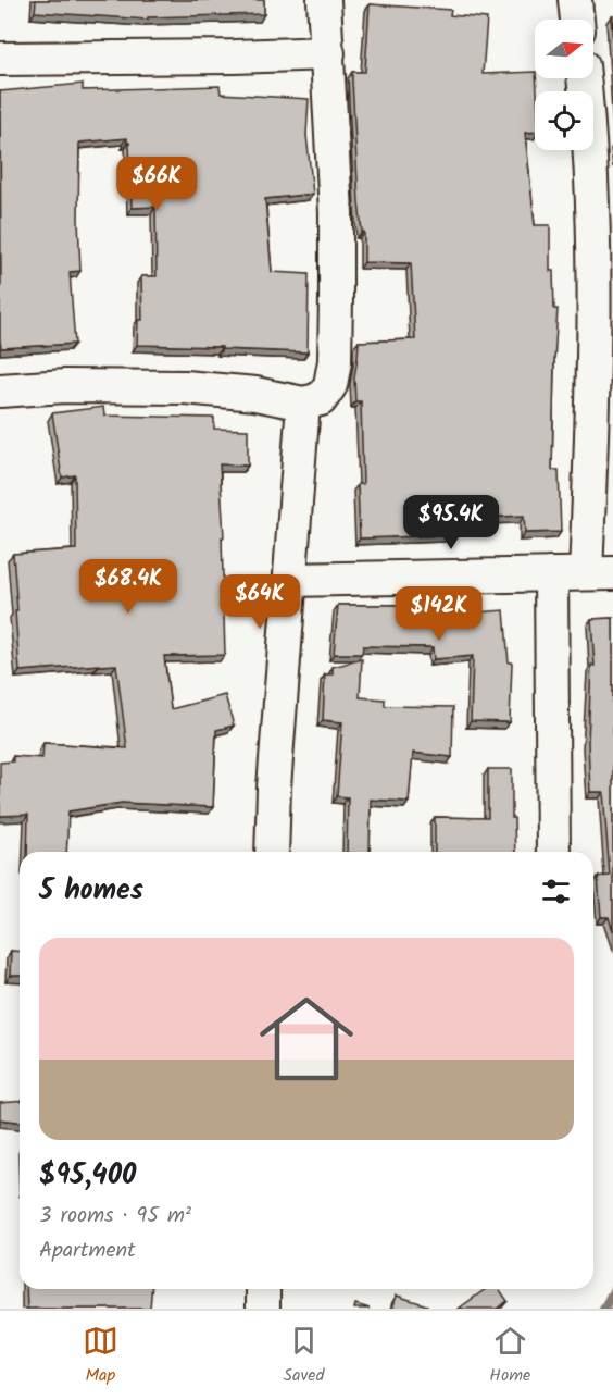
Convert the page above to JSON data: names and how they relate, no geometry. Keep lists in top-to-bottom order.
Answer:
{
  "north": "right",
  "page": {
    "price": [
      "$66K",
      "$95.4K",
      "$68.4K",
      "$64K",
      "$142K"
    ],
    "heading": "5 homes",
    "list": [
      {
        "name": "$95,400",
        "note": "3 rooms · 95 m² · Apartment"
      }
    ],
    "tabs": ["Map", "Saved", "Home"]
  }
}
